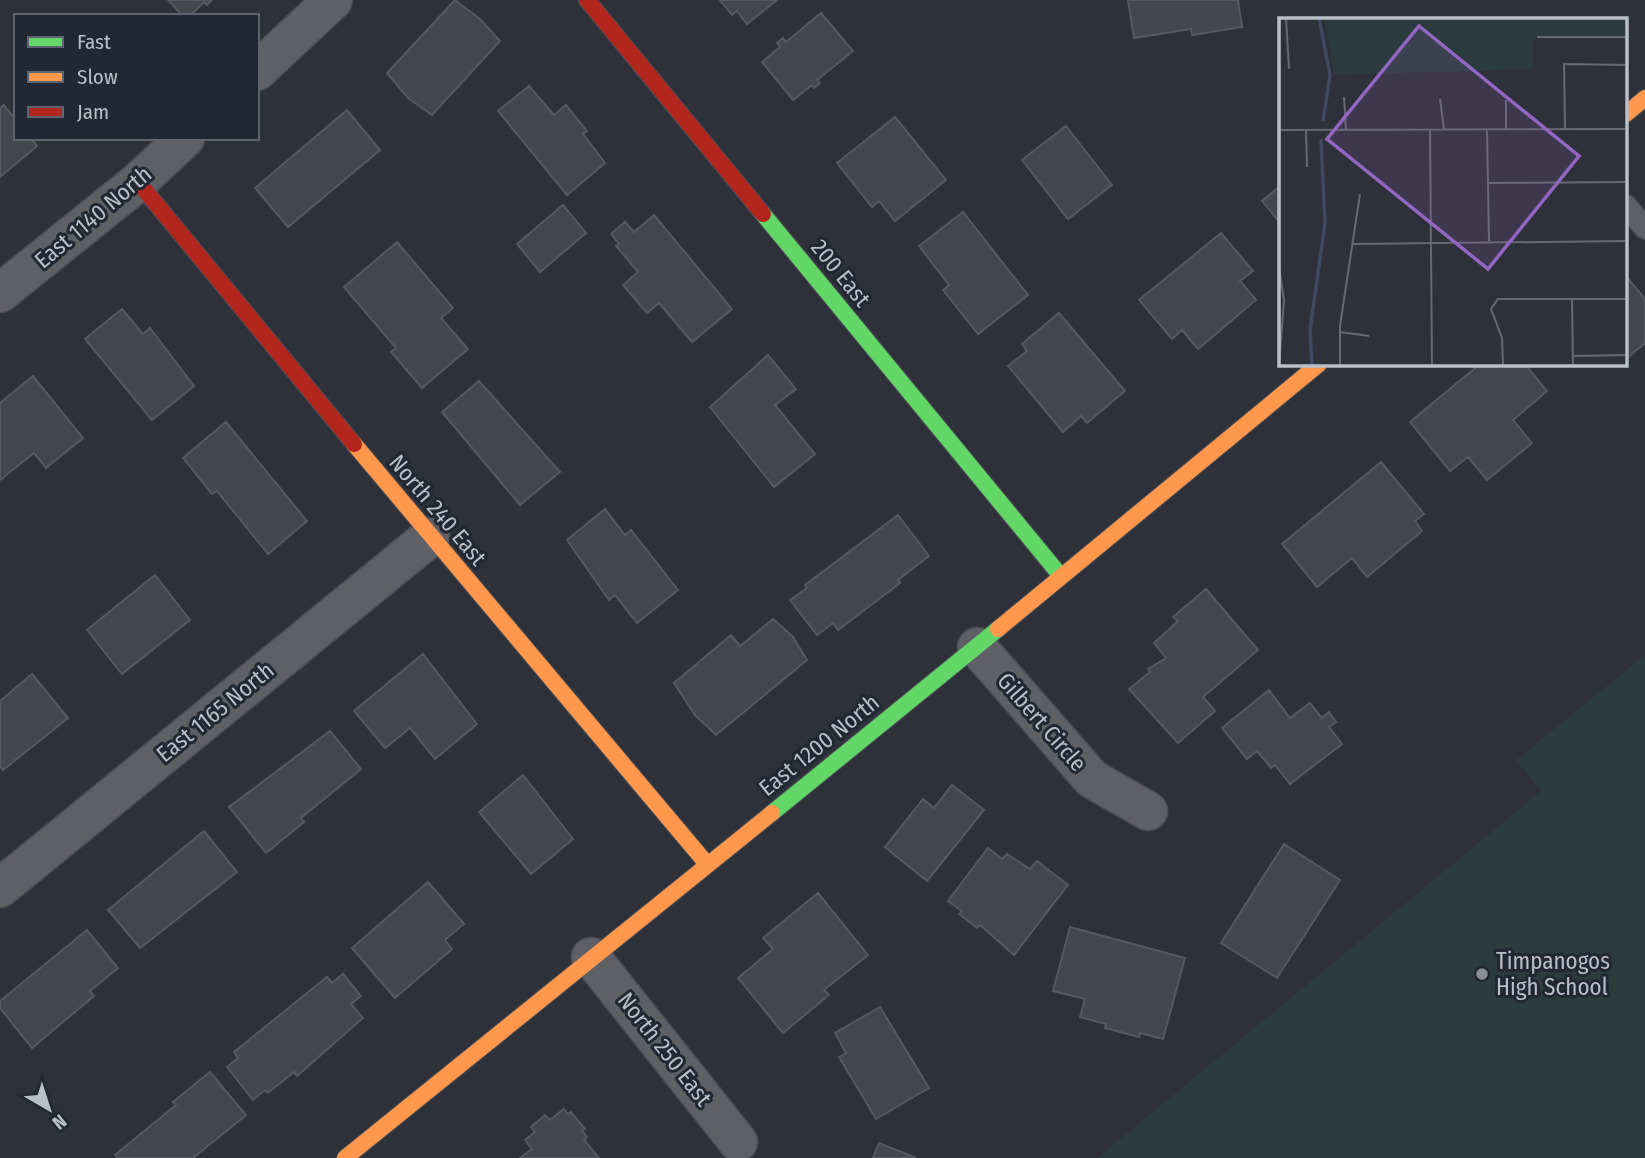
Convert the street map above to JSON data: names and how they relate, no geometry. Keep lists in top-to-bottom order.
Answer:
{
  "streets": {
    "street": [
      "East 1140 North",
      "200 East",
      "North 240 East",
      "East 1165 North",
      "Gilbert Circle",
      "East 1200 North",
      "North 250 East"
    ]
  },
  "crossings": [
    ["East 1140 North", "North 240 East"],
    ["200 East", "East 1200 North"],
    ["North 240 East", "East 1165 North"],
    ["North 240 East", "East 1200 North"],
    ["Gilbert Circle", "East 1200 North"],
    ["East 1200 North", "North 250 East"]
  ],
  "places": ["Timpanogos High School"],
  "legend": ["Fast", "Slow", "Jam"],
  "north": "bottom right"
}
